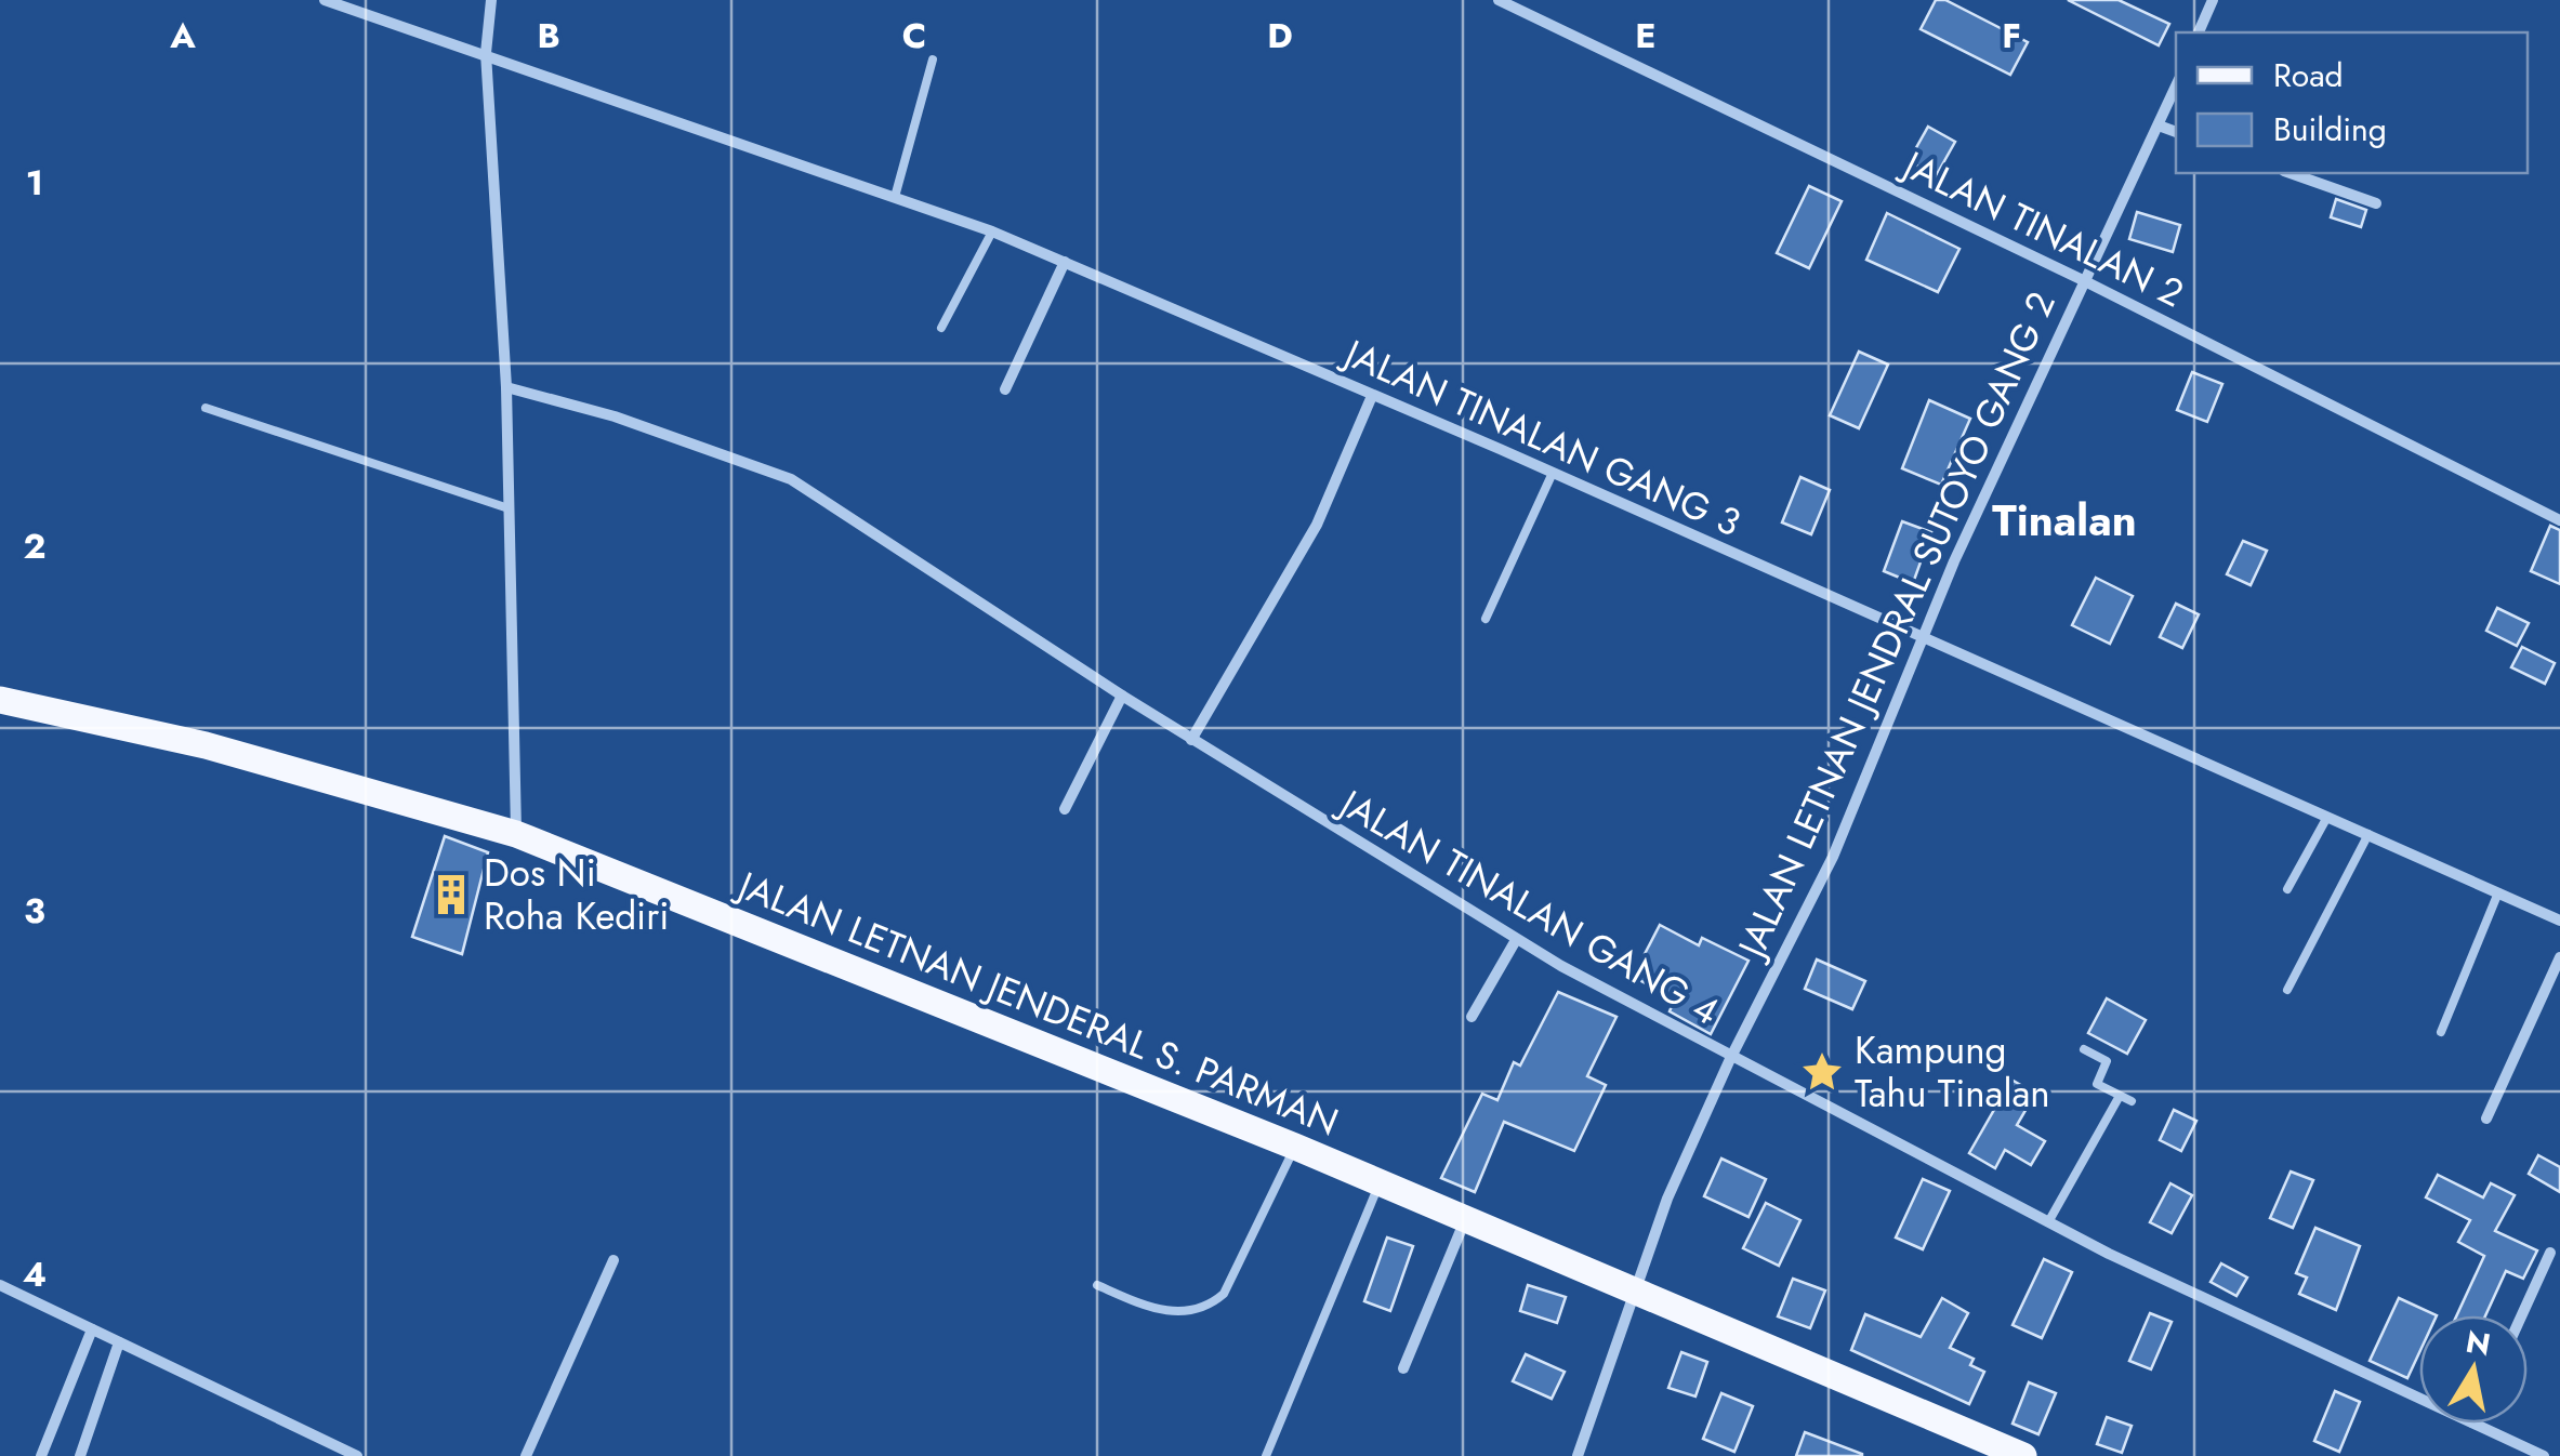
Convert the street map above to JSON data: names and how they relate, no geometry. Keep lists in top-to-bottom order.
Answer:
{
  "streets": {
    "main road": ["JALAN LETNAN JENDERAL S. PARMAN"],
    "street": [
      "JALAN TINALAN 2",
      "JALAN TINALAN GANG 3",
      "JALAN LETNAN JENDRAL SUTOYO GANG 2",
      "JALAN TINALAN GANG 4"
    ]
  },
  "crossings": [
    ["JALAN TINALAN 2", "JALAN LETNAN JENDRAL SUTOYO GANG 2"],
    ["JALAN TINALAN GANG 3", "JALAN LETNAN JENDRAL SUTOYO GANG 2"],
    ["JALAN LETNAN JENDRAL SUTOYO GANG 2", "JALAN TINALAN GANG 4"],
    ["JALAN LETNAN JENDRAL SUTOYO GANG 2", "JALAN LETNAN JENDERAL S. PARMAN"]
  ],
  "districts": ["Tinalan"],
  "places": {
    "building": ["Dos Ni Roha Kediri"],
    "place": ["Kampung Tahu Tinalan"]
  },
  "legend": ["Road", "Building"],
  "north": "top",
  "grid": {
    "columns": [
      "A",
      "B",
      "C",
      "D",
      "E",
      "F"
    ],
    "rows": [
      "1",
      "2",
      "3",
      "4"
    ]
  }
}
